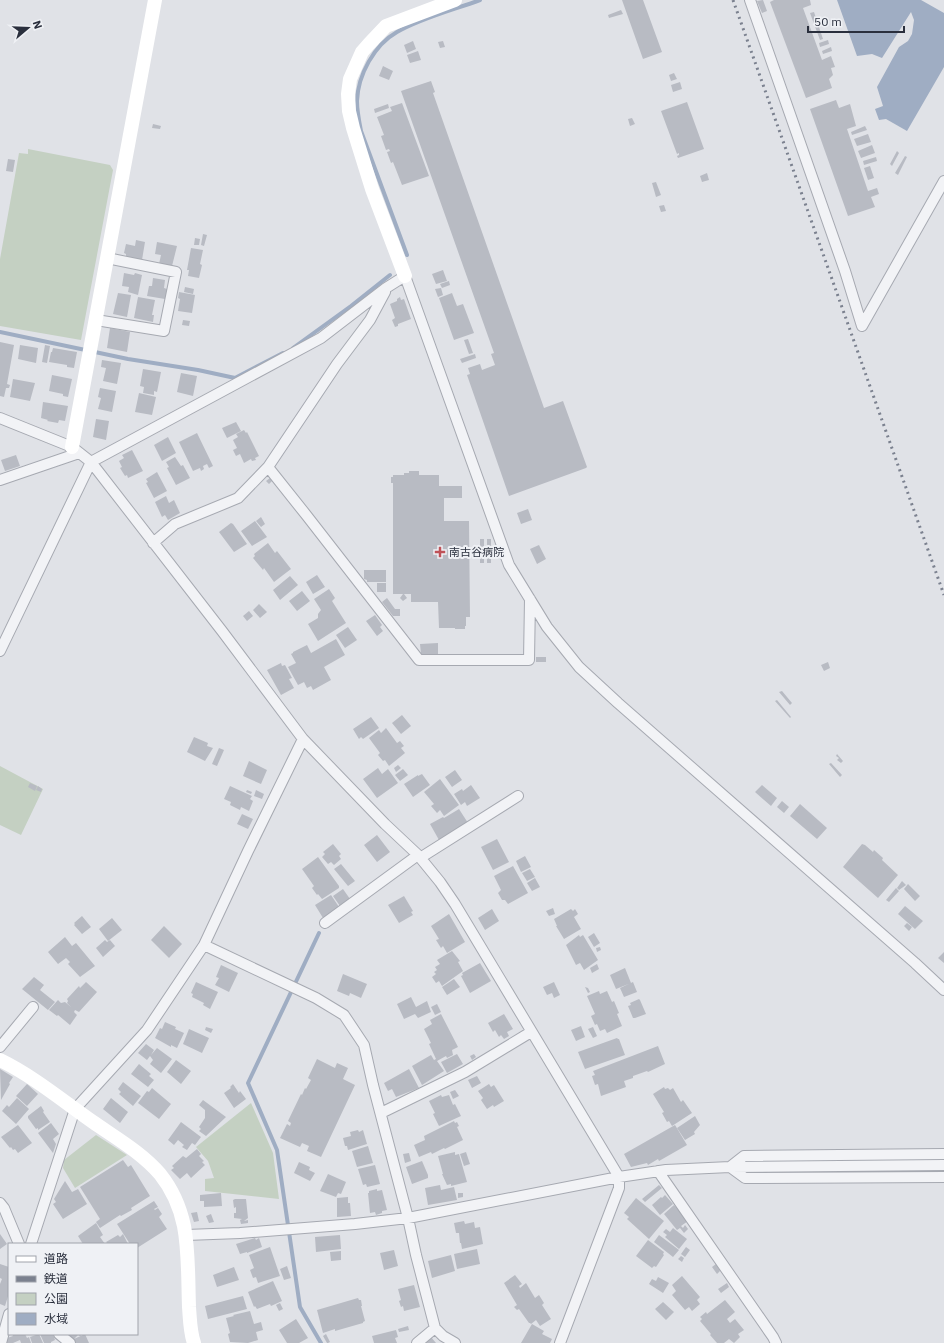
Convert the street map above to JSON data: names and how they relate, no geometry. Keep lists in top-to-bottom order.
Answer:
{
  "places": {
    "health": ["南古谷病院"]
  },
  "legend": [
    "道路",
    "鉄道",
    "公園",
    "水域"
  ],
  "scale_bar": "50 m",
  "north": "right"
}
